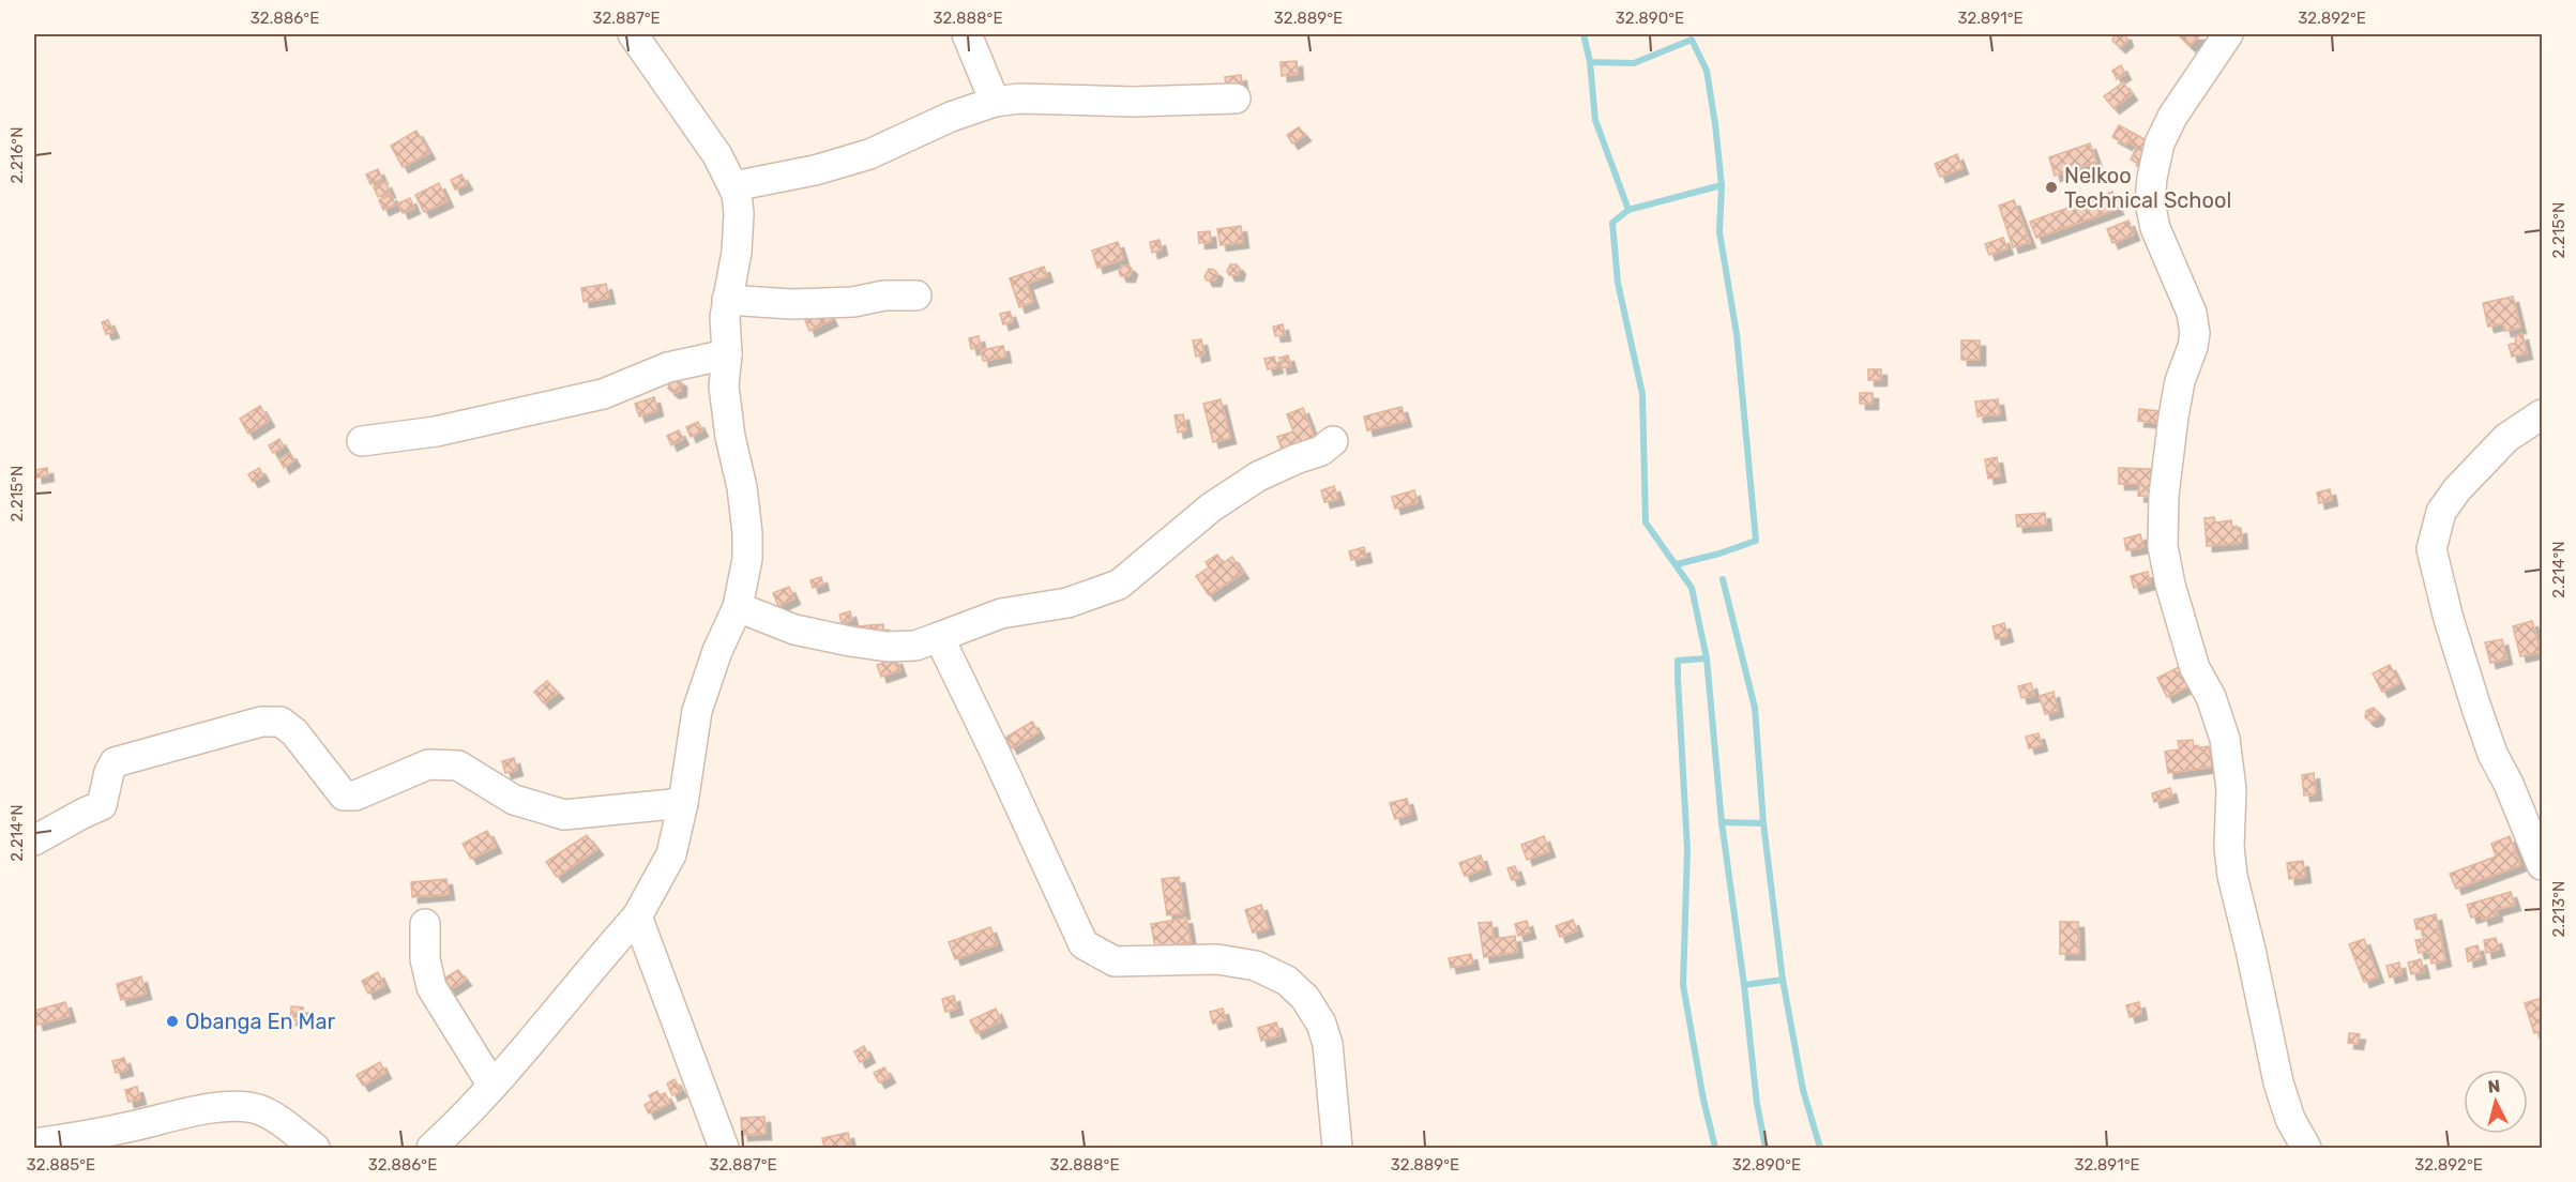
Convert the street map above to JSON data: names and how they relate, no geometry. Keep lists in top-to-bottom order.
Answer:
{
  "places": ["Nelkoo Technical School", "Obanga En Mar"],
  "north": "top",
  "coordinates": [
    "32.886°E",
    "32.887°E",
    "32.888°E",
    "32.889°E",
    "32.890°E",
    "32.891°E",
    "32.892°E",
    "2.216°N",
    "2.215°N",
    "2.214°N",
    "2.213°N",
    "32.885°E"
  ]
}
